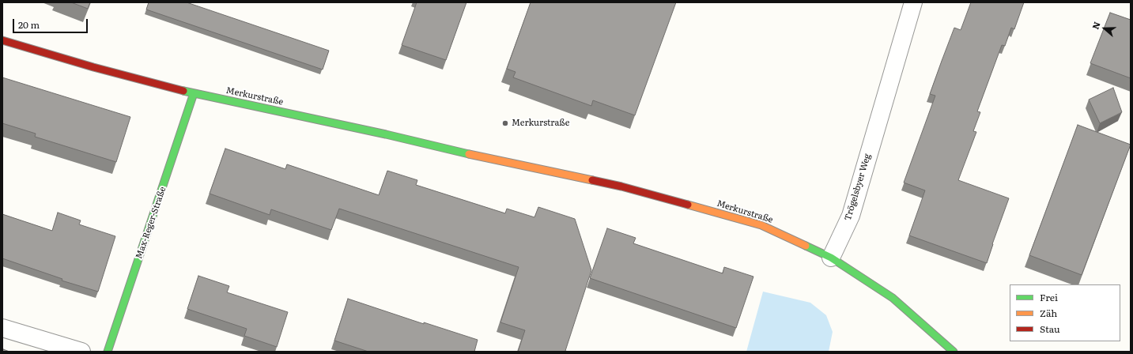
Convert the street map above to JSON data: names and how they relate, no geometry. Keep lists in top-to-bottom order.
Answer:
{
  "streets": {
    "street": ["Merkurstraße", "Trögelsbyer Weg", "Max-Reger-Straße"]
  },
  "crossings": [
    ["Merkurstraße", "Trögelsbyer Weg"],
    ["Merkurstraße", "Max-Reger-Straße"]
  ],
  "places": ["Merkurstraße"],
  "legend": ["Frei", "Zäh", "Stau"],
  "scale_bar": "20 m",
  "north": "left"
}
